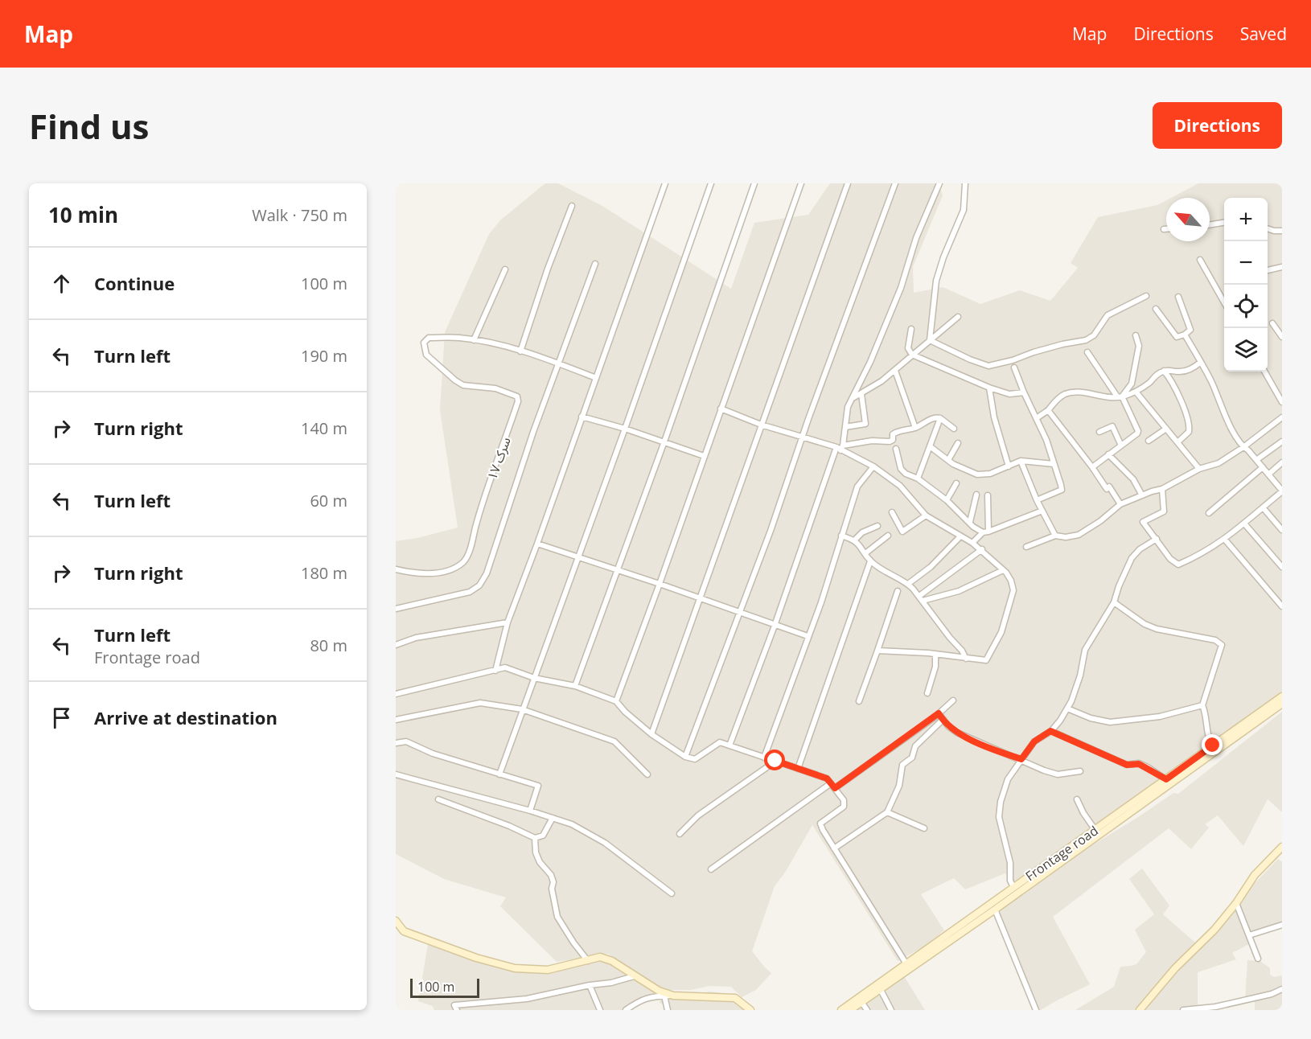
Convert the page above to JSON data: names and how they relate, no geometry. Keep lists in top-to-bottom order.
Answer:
{
  "streets": {
    "main road": ["Frontage road"],
    "street": ["سرک ۱۷"]
  },
  "scale_bar": "100 m",
  "north": "top left",
  "page": {
    "header": "Map",
    "nav": ["Map", "Directions", "Saved"],
    "buttons": "Directions",
    "title": "Find us",
    "heading": ["10 min", "Walk · 750 m"],
    "map_buttons": ["+", "−"],
    "list": [
      ["Continue", "100 m"],
      ["Turn left", "190 m"],
      ["Turn right", "140 m"],
      ["Turn left", "60 m"],
      ["Turn right", "180 m"],
      ["Turn left", "Frontage road", "80 m"],
      "Arrive at destination"
    ],
    "scale": "100 m"
  }
}
